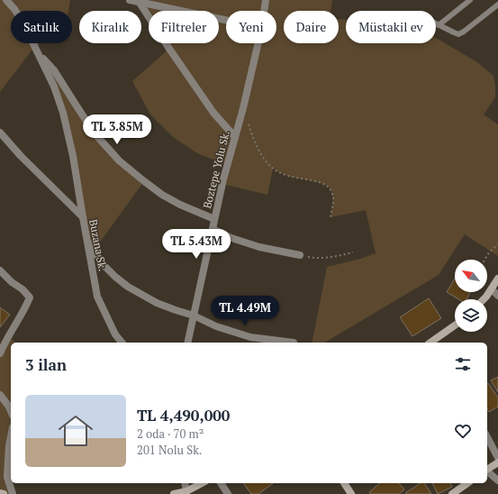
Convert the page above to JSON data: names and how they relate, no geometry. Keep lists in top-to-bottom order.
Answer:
{
  "streets": {
    "street": ["Boztepe Yolu Sk.", "Buzana Sk."]
  },
  "north": "top left",
  "page": {
    "chip": [
      "Satılık",
      "Kiralık",
      "Filtreler",
      "Yeni",
      "Daire",
      "Müstakil ev"
    ],
    "price": ["TL 3.85M", "TL 5.43M", "TL 4.49M"],
    "heading": "3 ilan",
    "list": [
      {
        "name": "TL 4,490,000",
        "note": "2 oda · 70 m² · 201 Nolu Sk."
      }
    ]
  }
}
